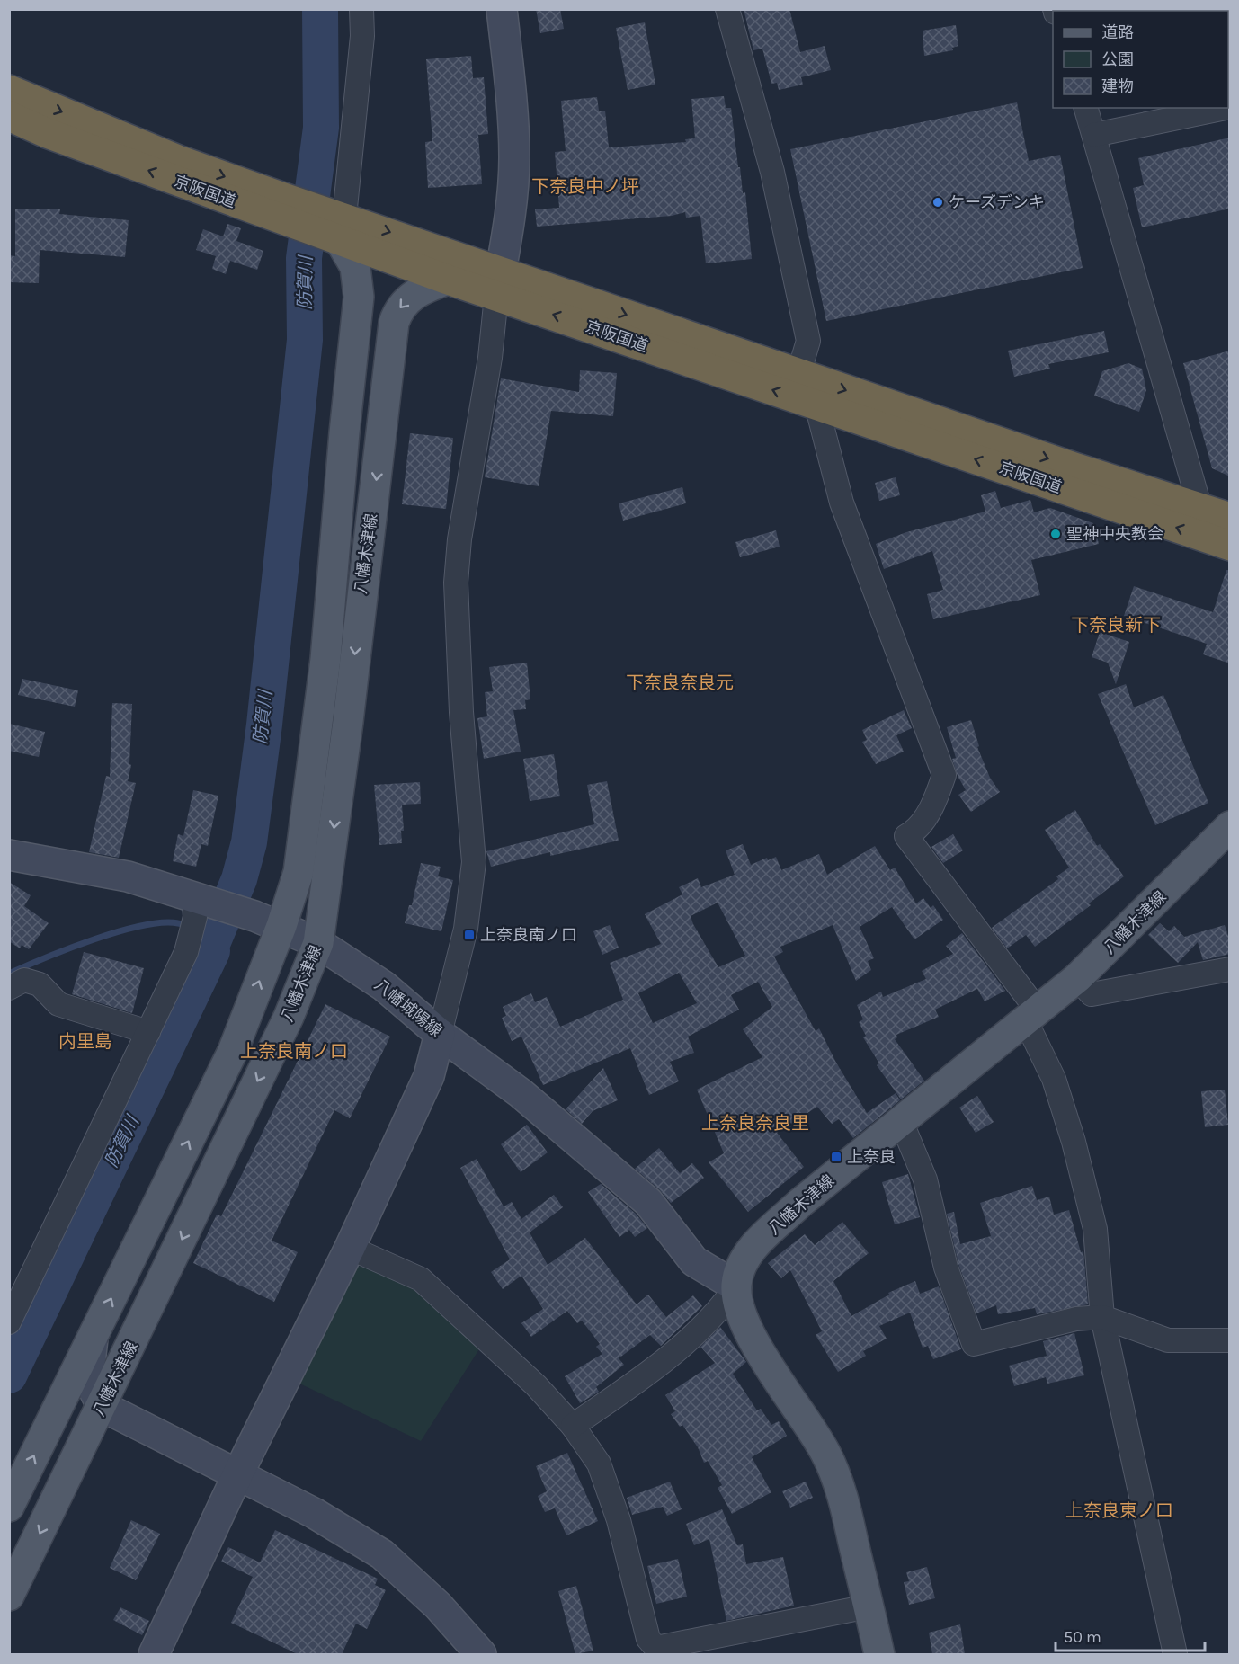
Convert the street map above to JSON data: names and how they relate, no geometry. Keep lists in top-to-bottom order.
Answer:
{
  "streets": {
    "highway": ["京阪国道"],
    "main road": ["八幡木津線"],
    "street": ["八幡城陽線"]
  },
  "crossings": [
    ["京阪国道", "八幡木津線"],
    ["八幡木津線", "八幡城陽線"]
  ],
  "districts": [
    "下奈良中ノ坪",
    "下奈良新下",
    "下奈良奈良元",
    "内里島",
    "上奈良南ノ口",
    "上奈良奈良里",
    "上奈良東ノ口"
  ],
  "water": ["防賀川"],
  "places": {
    "other": ["ケーズデンキ", "聖神中央教会"],
    "transit": ["上奈良南ノ口", "上奈良"]
  },
  "legend": ["道路", "公園", "建物"],
  "scale_bar": "50 m"
}
